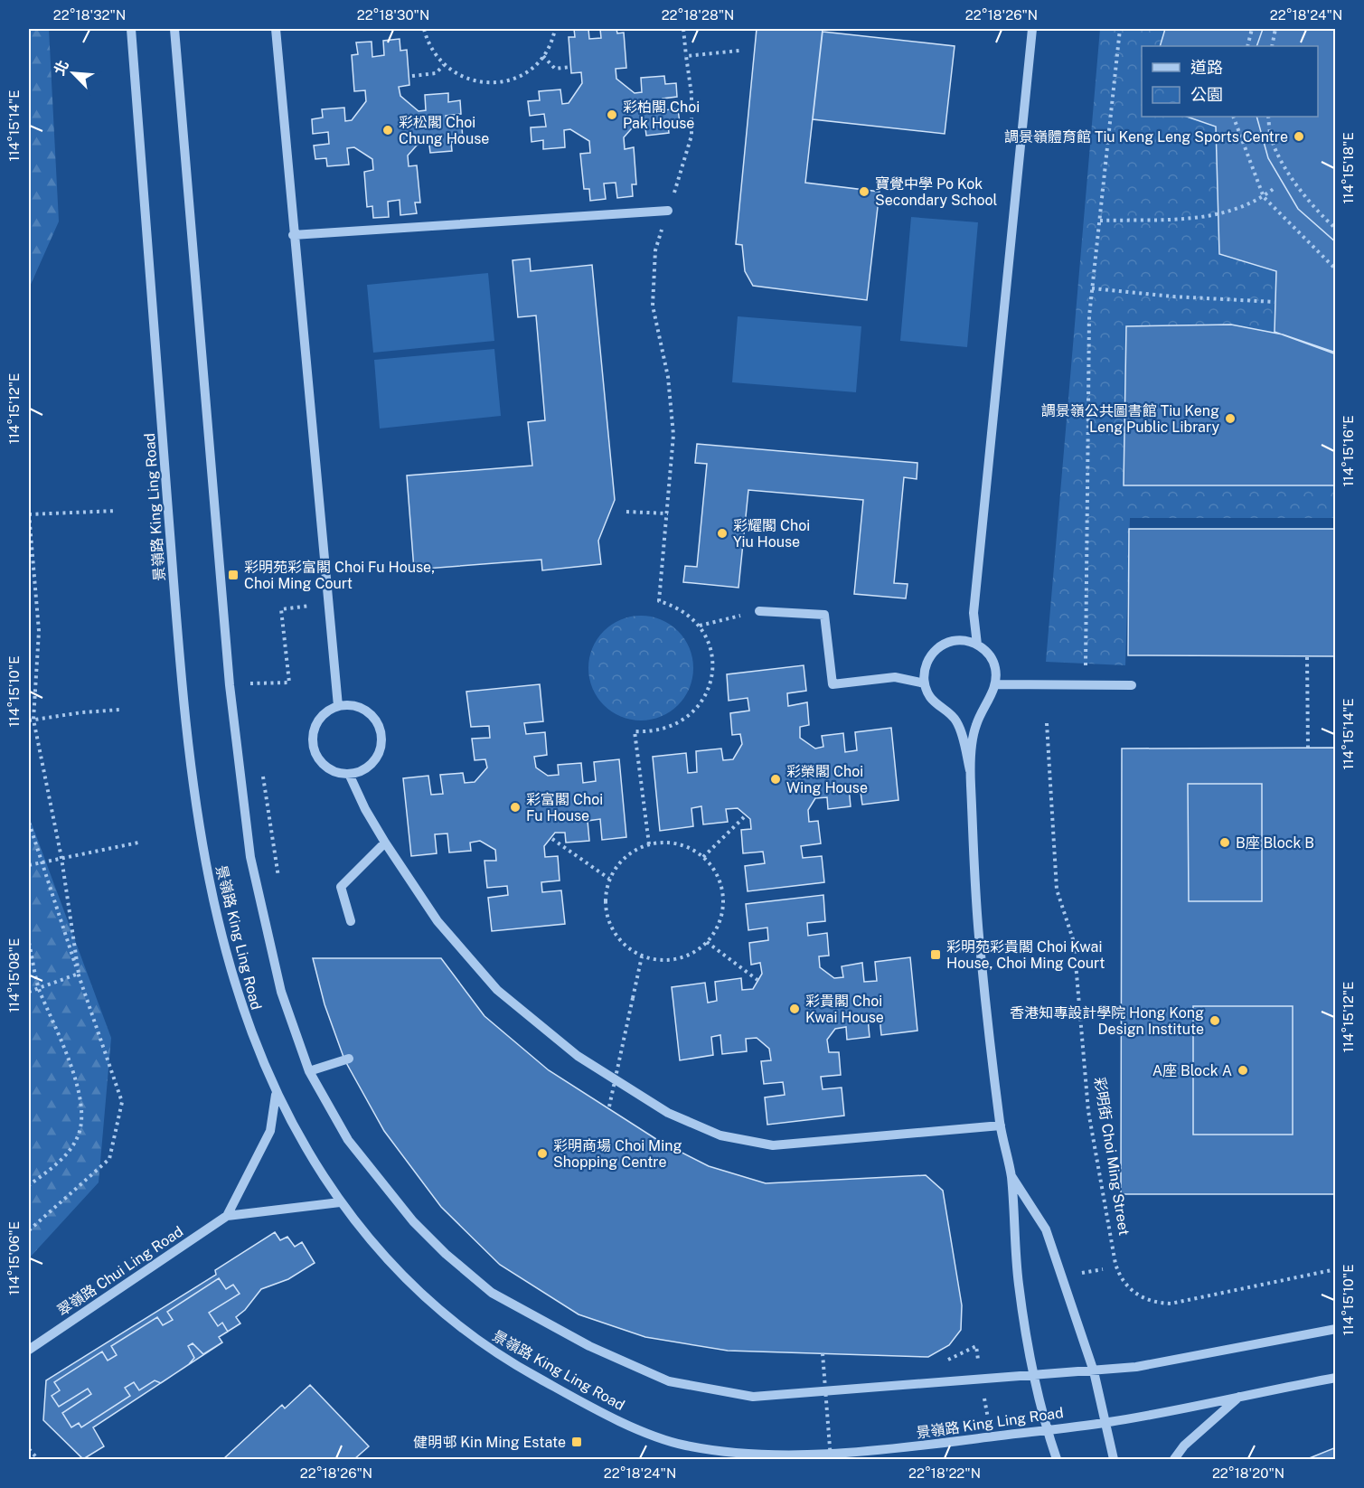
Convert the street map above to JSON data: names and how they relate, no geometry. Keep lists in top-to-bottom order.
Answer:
{
  "streets": {
    "street": ["景嶺路 King Ling Road", "翠嶺路 Chui Ling Road"],
    "path": ["彩明街 Choi Ming Street"]
  },
  "crossings": [
    ["景嶺路 King Ling Road", "翠嶺路 Chui Ling Road"]
  ],
  "places": {
    "other": [
      "彩柏閣 Choi Pak House",
      "彩松閣 Choi Chung House",
      "調景嶺體育館 Tiu Keng Leng Sports Centre",
      "寶覺中學 Po Kok Secondary School",
      "調景嶺公共圖書館 Tiu Keng Leng Public Library",
      "彩耀閣 Choi Yiu House",
      "彩榮閣 Choi Wing House",
      "彩富閣 Choi Fu House",
      "B座 Block B",
      "彩貴閣 Choi Kwai House",
      "香港知專設計學院 Hong Kong Design Institute",
      "A座 Block A",
      "彩明商場 Choi Ming Shopping Centre"
    ],
    "transit": ["彩明苑彩富閣 Choi Fu House, Choi Ming Court", "彩明苑彩貴閣 Choi Kwai House, Choi Ming Court", "健明邨 Kin Ming Estate"]
  },
  "legend": ["道路", "公園"],
  "north": "top left",
  "coordinates": [
    "22°18'32\"N",
    "22°18'30\"N",
    "22°18'28\"N",
    "22°18'26\"N",
    "22°18'24\"N",
    "114°15'14\"E",
    "114°15'18\"E",
    "114°15'12\"E",
    "114°15'16\"E",
    "114°15'10\"E",
    "114°15'08\"E",
    "114°15'06\"E",
    "22°18'22\"N",
    "22°18'20\"N"
  ]
}
